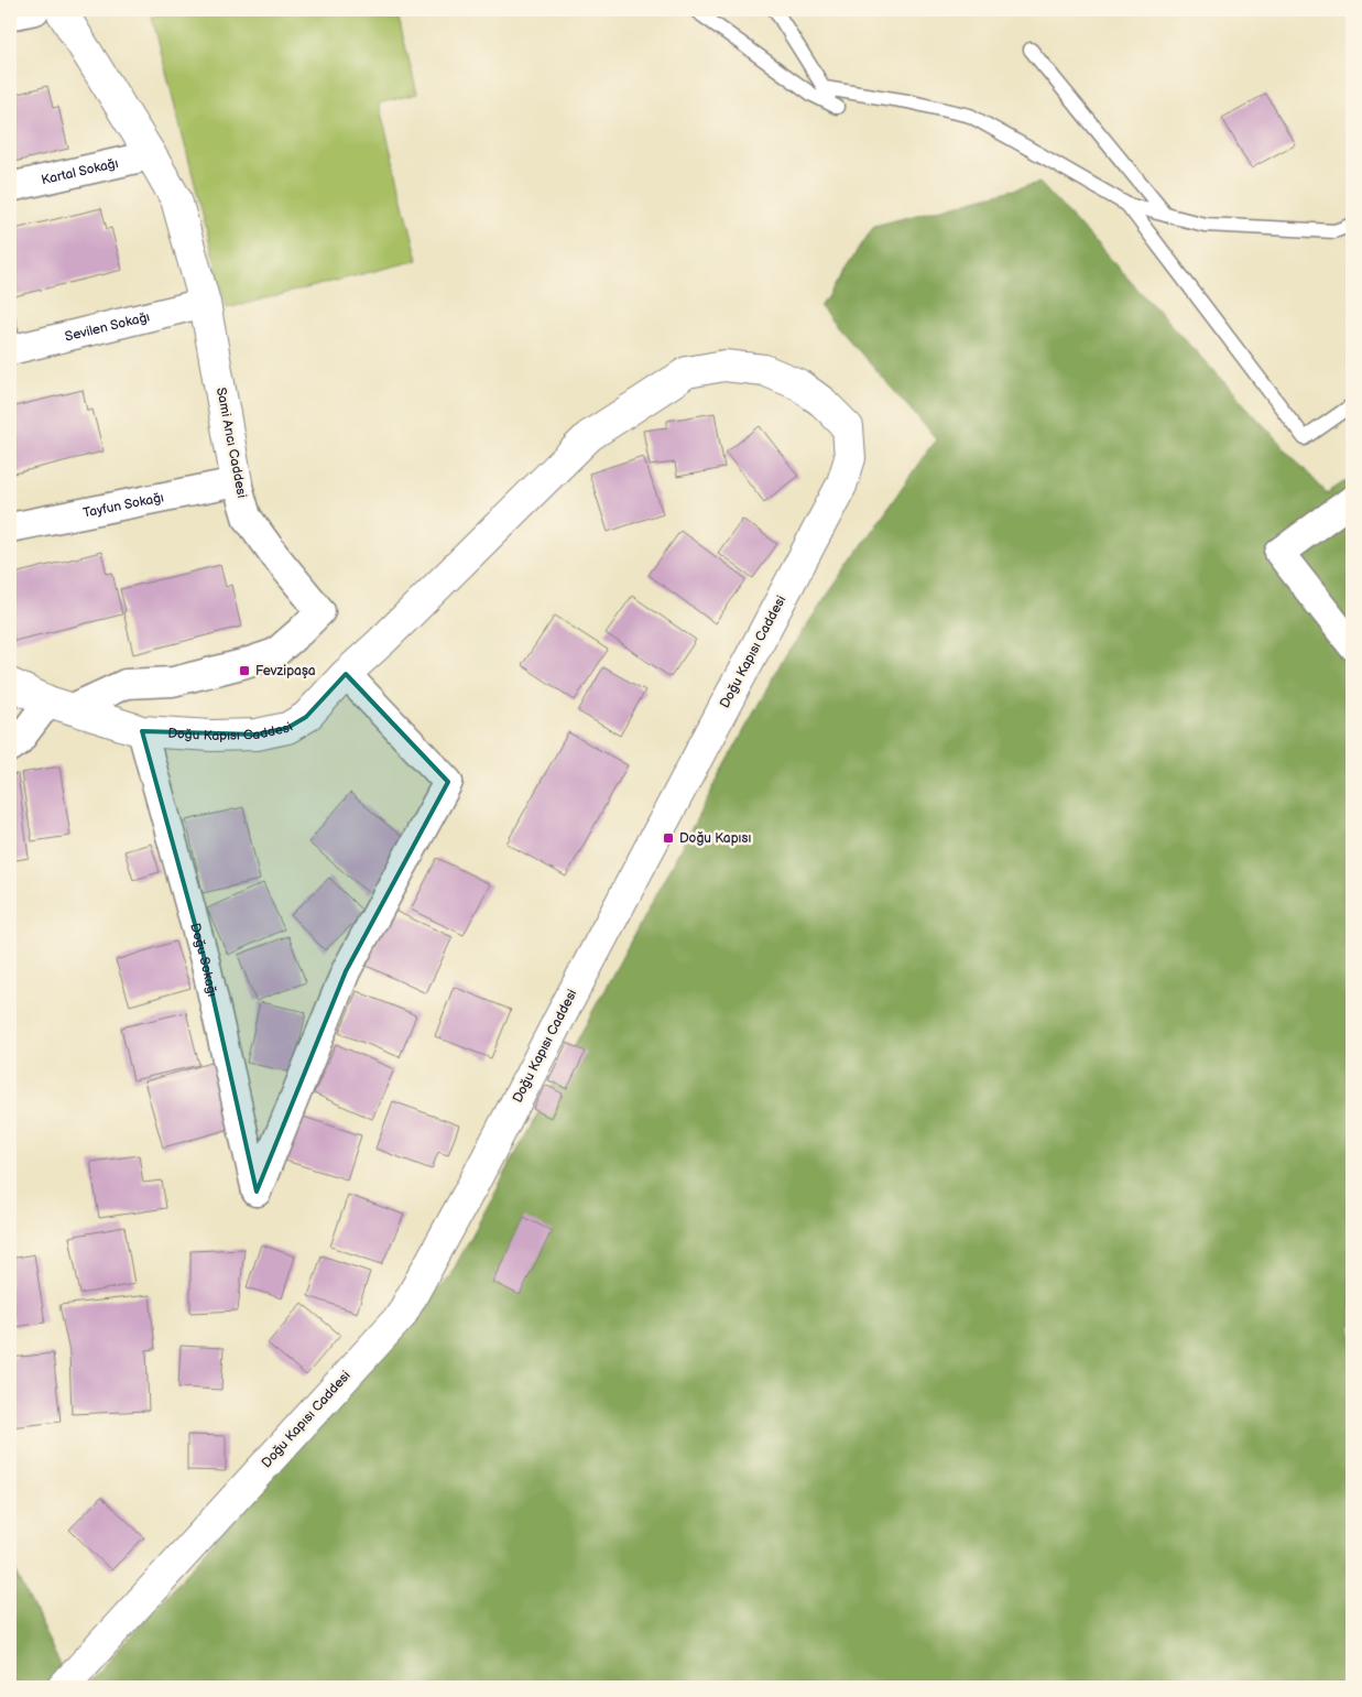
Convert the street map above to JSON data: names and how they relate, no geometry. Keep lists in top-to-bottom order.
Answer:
{
  "streets": {
    "street": [
      "Kartal Sokağı",
      "Sevilen Sokağı",
      "Sami Arıcı Caddesi",
      "Tayfun Sokağı",
      "Doğu Kapısı Caddesi",
      "Doğu Sokağı"
    ]
  },
  "crossings": [
    ["Kartal Sokağı", "Sami Arıcı Caddesi"],
    ["Sevilen Sokağı", "Sami Arıcı Caddesi"],
    ["Sami Arıcı Caddesi", "Tayfun Sokağı"],
    ["Sami Arıcı Caddesi", "Doğu Kapısı Caddesi"],
    ["Doğu Kapısı Caddesi", "Doğu Sokağı"]
  ],
  "places": {
    "transit": ["Fevzipaşa", "Doğu Kapısı"]
  }
}
